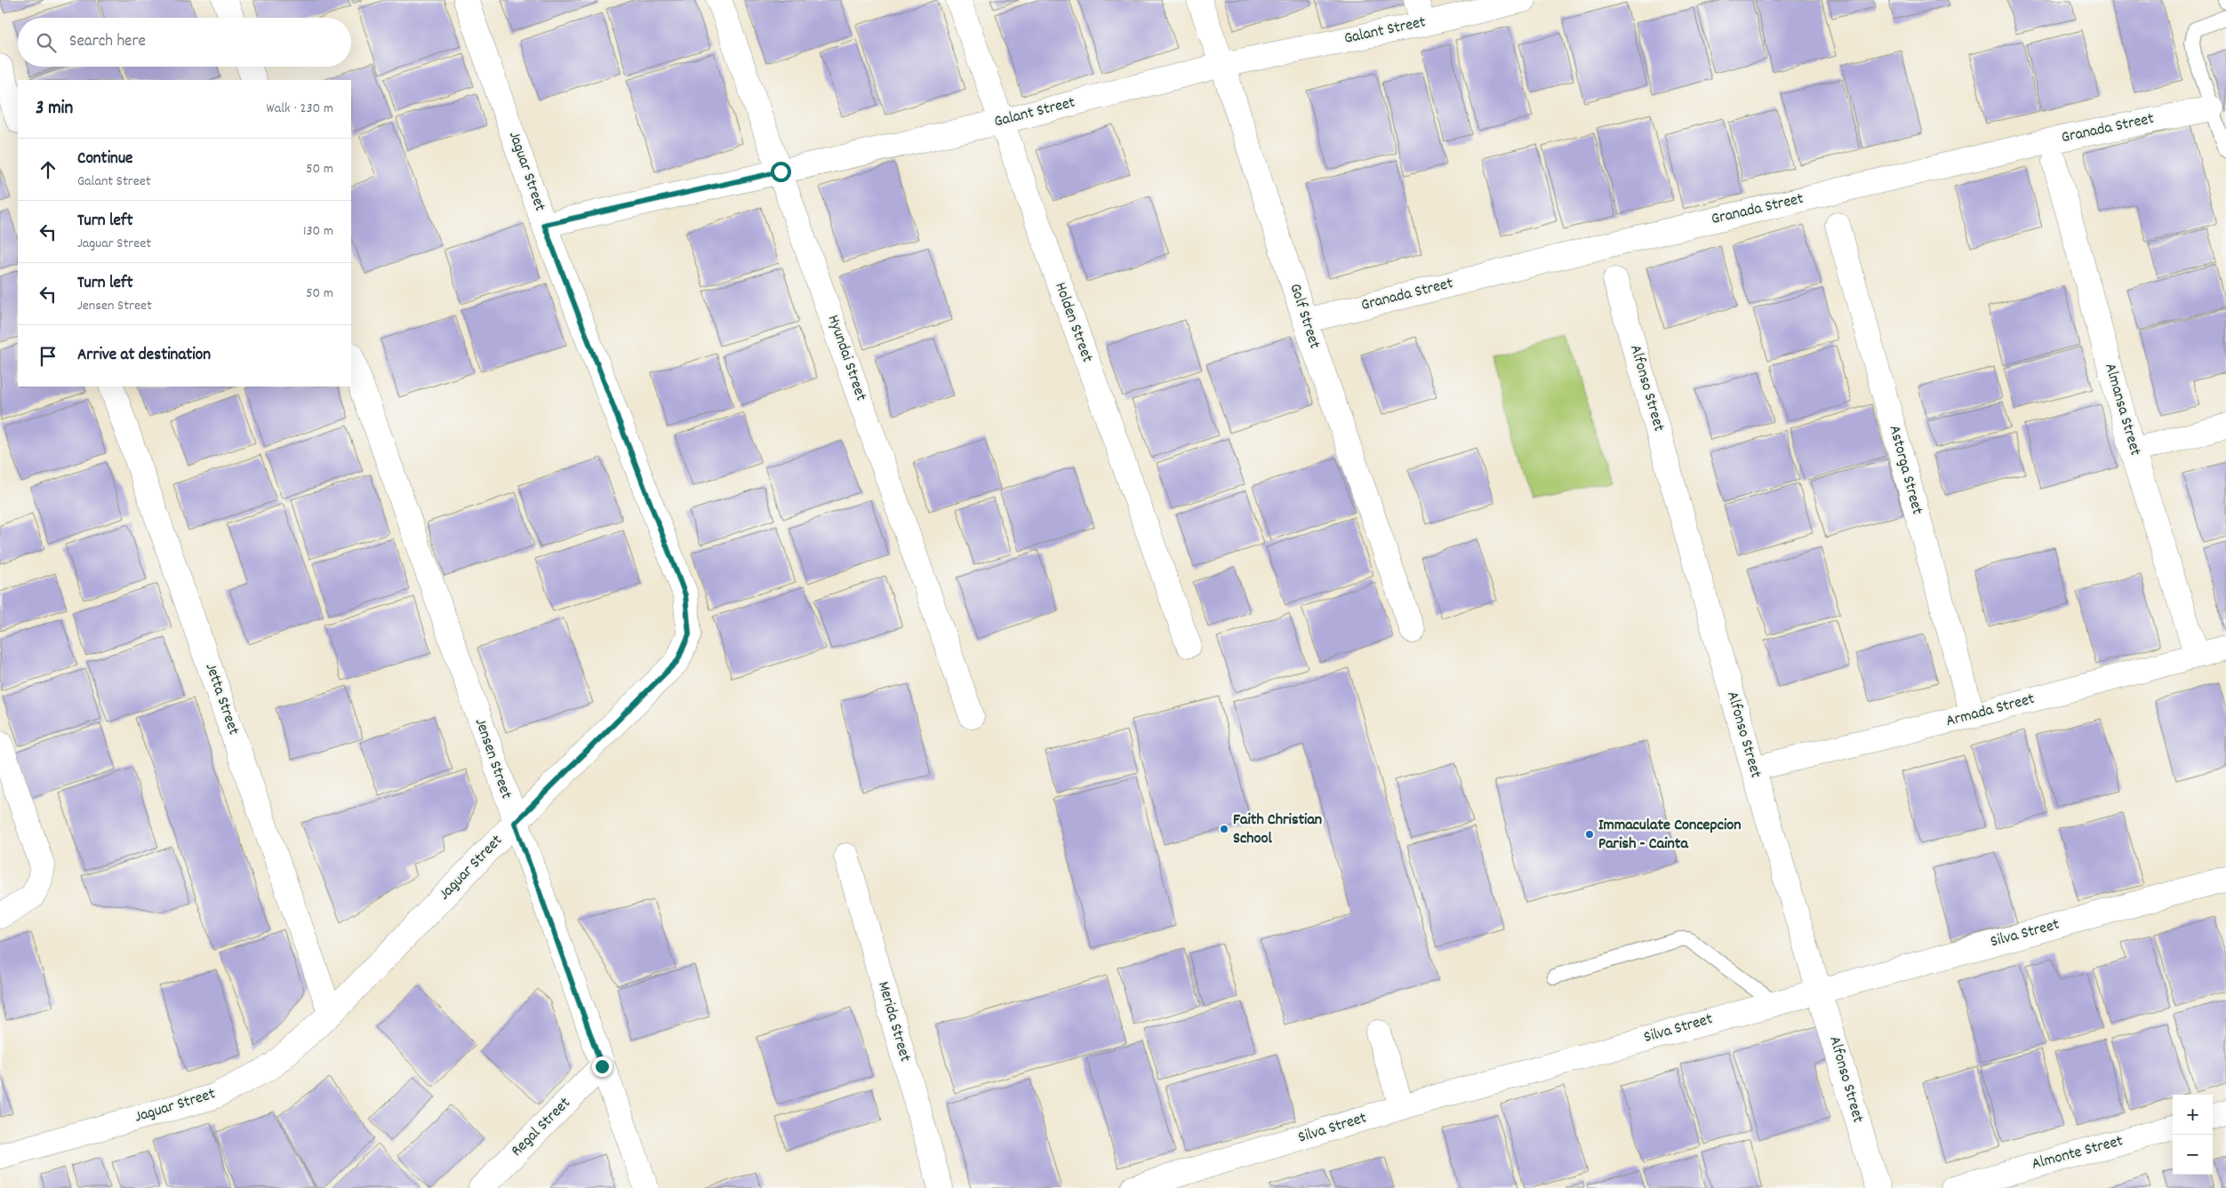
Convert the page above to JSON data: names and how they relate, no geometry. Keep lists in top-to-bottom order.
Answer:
{
  "streets": {
    "street": [
      "Galant Street",
      "Granada Street",
      "Jaguar Street",
      "Golf Street",
      "Holden Street",
      "Hyundai Street",
      "Alfonso Street",
      "Almansa Street",
      "Astorga Street",
      "Jetta Street",
      "Armada Street",
      "Jensen Street",
      "Silva Street",
      "Merida Street",
      "Regal Street",
      "Almonte Street"
    ]
  },
  "crossings": [
    ["Galant Street", "Jaguar Street"],
    ["Galant Street", "Golf Street"],
    ["Galant Street", "Holden Street"],
    ["Galant Street", "Hyundai Street"],
    ["Granada Street", "Golf Street"],
    ["Jaguar Street", "Jetta Street"],
    ["Jaguar Street", "Jensen Street"],
    ["Alfonso Street", "Armada Street"],
    ["Alfonso Street", "Silva Street"],
    ["Almansa Street", "Armada Street"],
    ["Astorga Street", "Armada Street"],
    ["Jensen Street", "Regal Street"]
  ],
  "places": ["Faith Christian School", "Immaculate Concepcion Parish - Cainta"],
  "page": {
    "search": "Search here",
    "heading": ["3 min", "Walk · 230 m"],
    "list": [
      ["Continue", "Galant Street", "50 m"],
      ["Turn left", "Jaguar Street", "130 m"],
      ["Turn left", "Jensen Street", "50 m"],
      "Arrive at destination"
    ],
    "map_buttons": ["+", "−"]
  }
}
